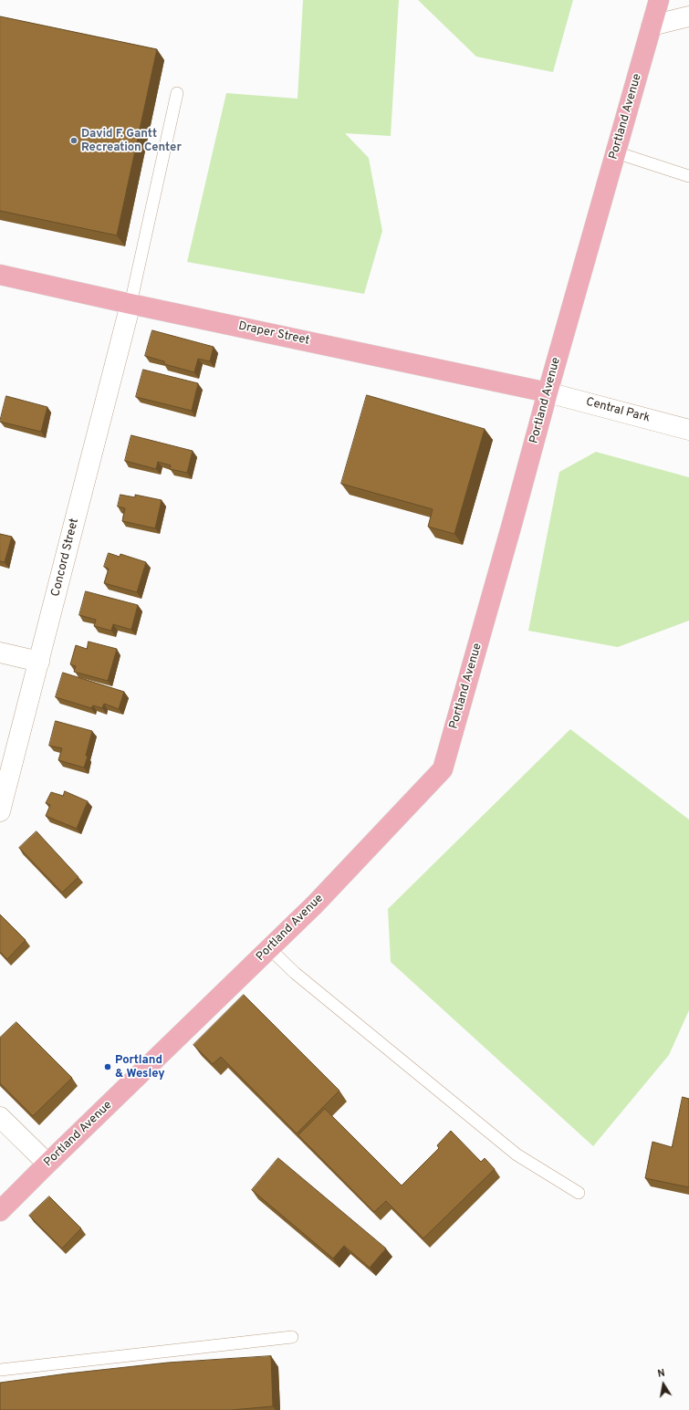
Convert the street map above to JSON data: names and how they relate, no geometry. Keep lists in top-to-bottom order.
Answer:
{
  "streets": {
    "main road": ["Portland Avenue", "Draper Street"],
    "street": ["Central Park", "Concord Street"]
  },
  "crossings": [
    ["Portland Avenue", "Draper Street"],
    ["Portland Avenue", "Central Park"],
    ["Draper Street", "Central Park"],
    ["Draper Street", "Concord Street"]
  ],
  "places": ["David F. Gantt Recreation Center", "Portland & Wesley"],
  "north": "top"
}
